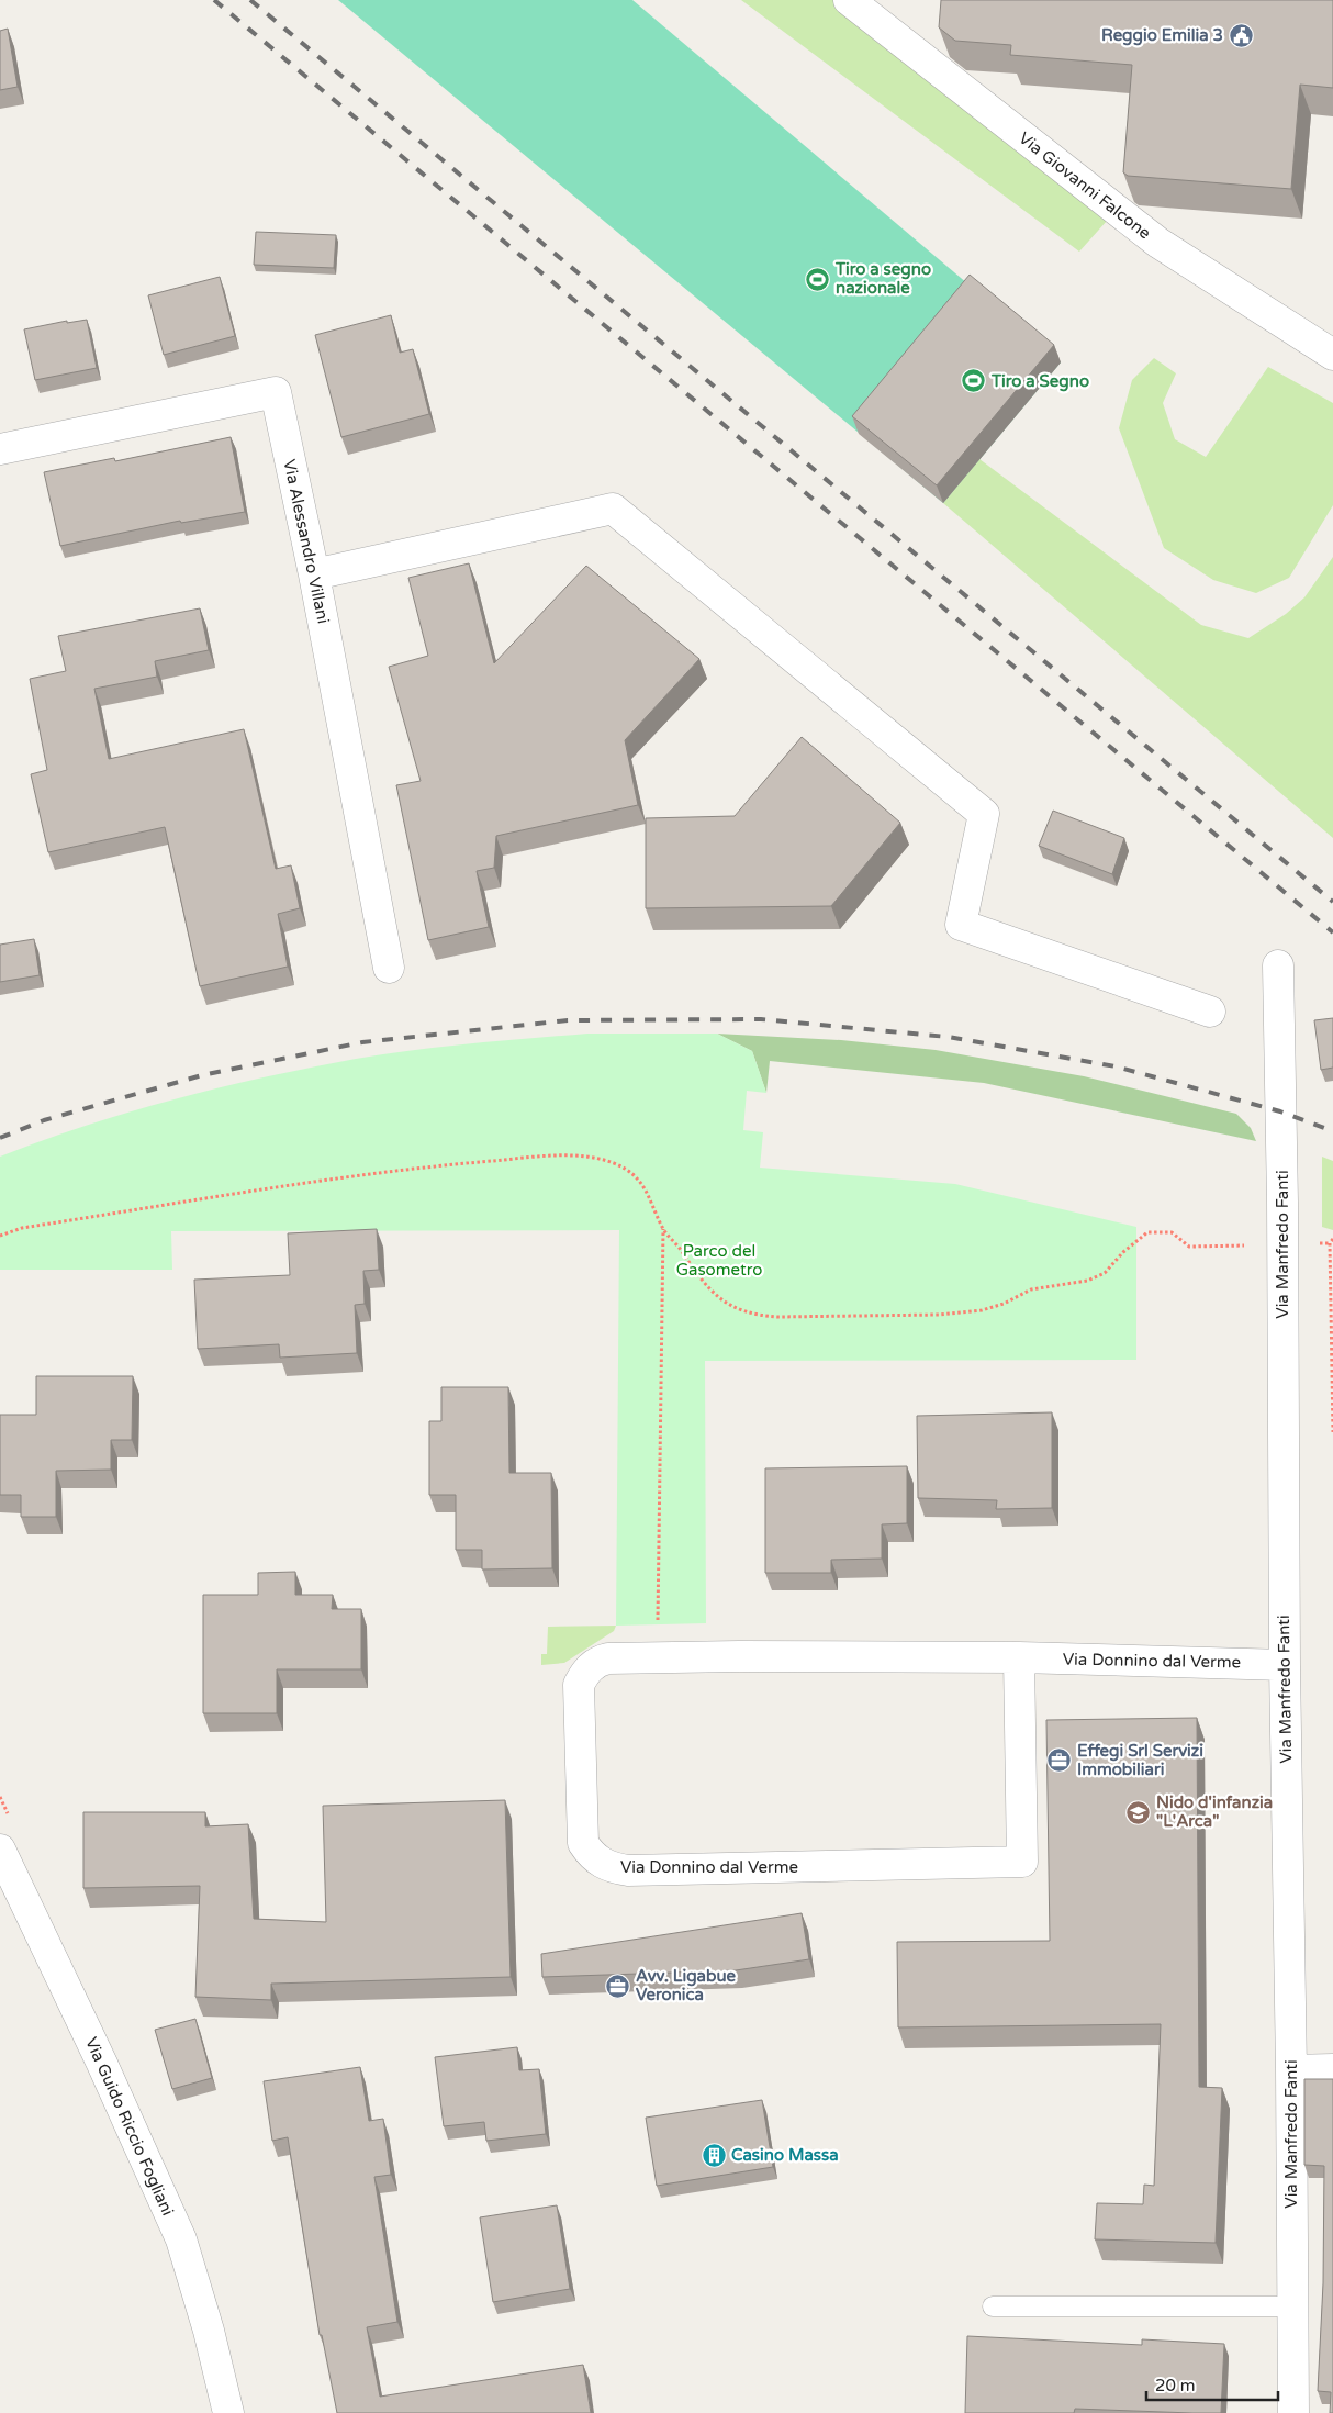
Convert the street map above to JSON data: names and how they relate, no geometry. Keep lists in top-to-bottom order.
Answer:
{
  "streets": {
    "street": [
      "Via Giovanni Falcone",
      "Via Alessandro Villani",
      "Via Manfredo Fanti",
      "Via Donnino dal Verme",
      "Via Guido Riccio Fogliani"
    ]
  },
  "crossings": [
    ["Via Manfredo Fanti", "Via Donnino dal Verme"]
  ],
  "parks": ["Parco del Gasometro"],
  "places": {
    "public building": ["Reggio Emilia 3"],
    "sports": ["Tiro a segno nazionale", "Tiro a Segno"],
    "office": ["Effegi Srl Servizi Immobiliari", "Avv. Ligabue Veronica"],
    "school or university": ["Nido d'infanzia \"L'Arca\""],
    "building": ["Casino Massa"]
  },
  "scale_bar": "20 m"
}
